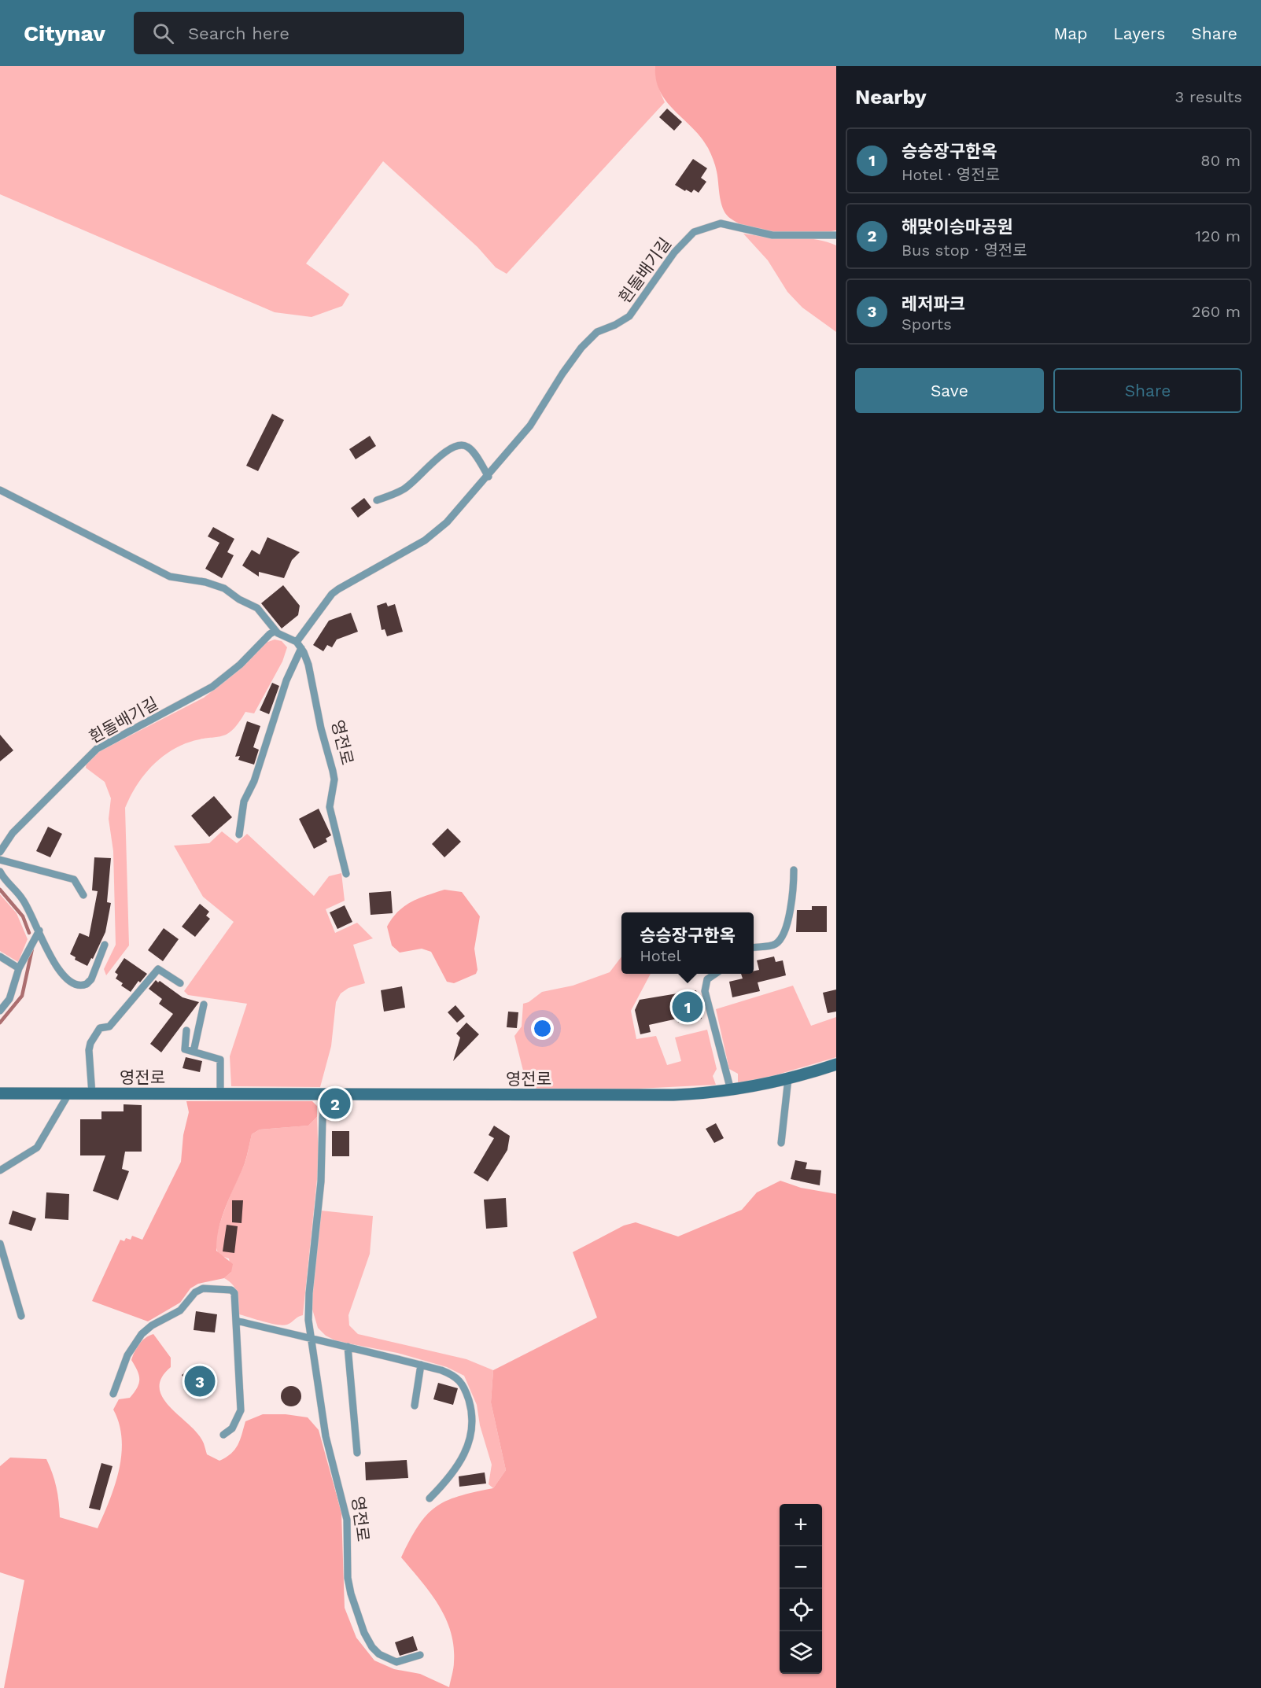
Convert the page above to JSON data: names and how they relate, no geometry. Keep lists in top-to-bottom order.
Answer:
{
  "streets": {
    "street": ["영전로"],
    "lane": ["흰돌배기길"]
  },
  "crossings": [
    ["흰돌배기길", "영전로"]
  ],
  "page": {
    "header": "Citynav",
    "search": "Search here",
    "nav": ["Map", "Layers", "Share"],
    "heading": ["Nearby", "3 results"],
    "list": [
      {
        "mark": "1",
        "name": "승승장구한옥",
        "note": "Hotel · 영전로",
        "value": "80 m"
      },
      {
        "mark": "2",
        "name": "해맞이승마공원",
        "note": "Bus stop · 영전로",
        "value": "120 m"
      },
      {
        "mark": "3",
        "name": "레저파크",
        "note": "Sports",
        "value": "260 m"
      }
    ],
    "buttons": ["Save", "Share"],
    "popup": ["승승장구한옥", "Hotel"],
    "pins": ["1", "2", "3"],
    "map_buttons": ["+", "−"]
  }
}
